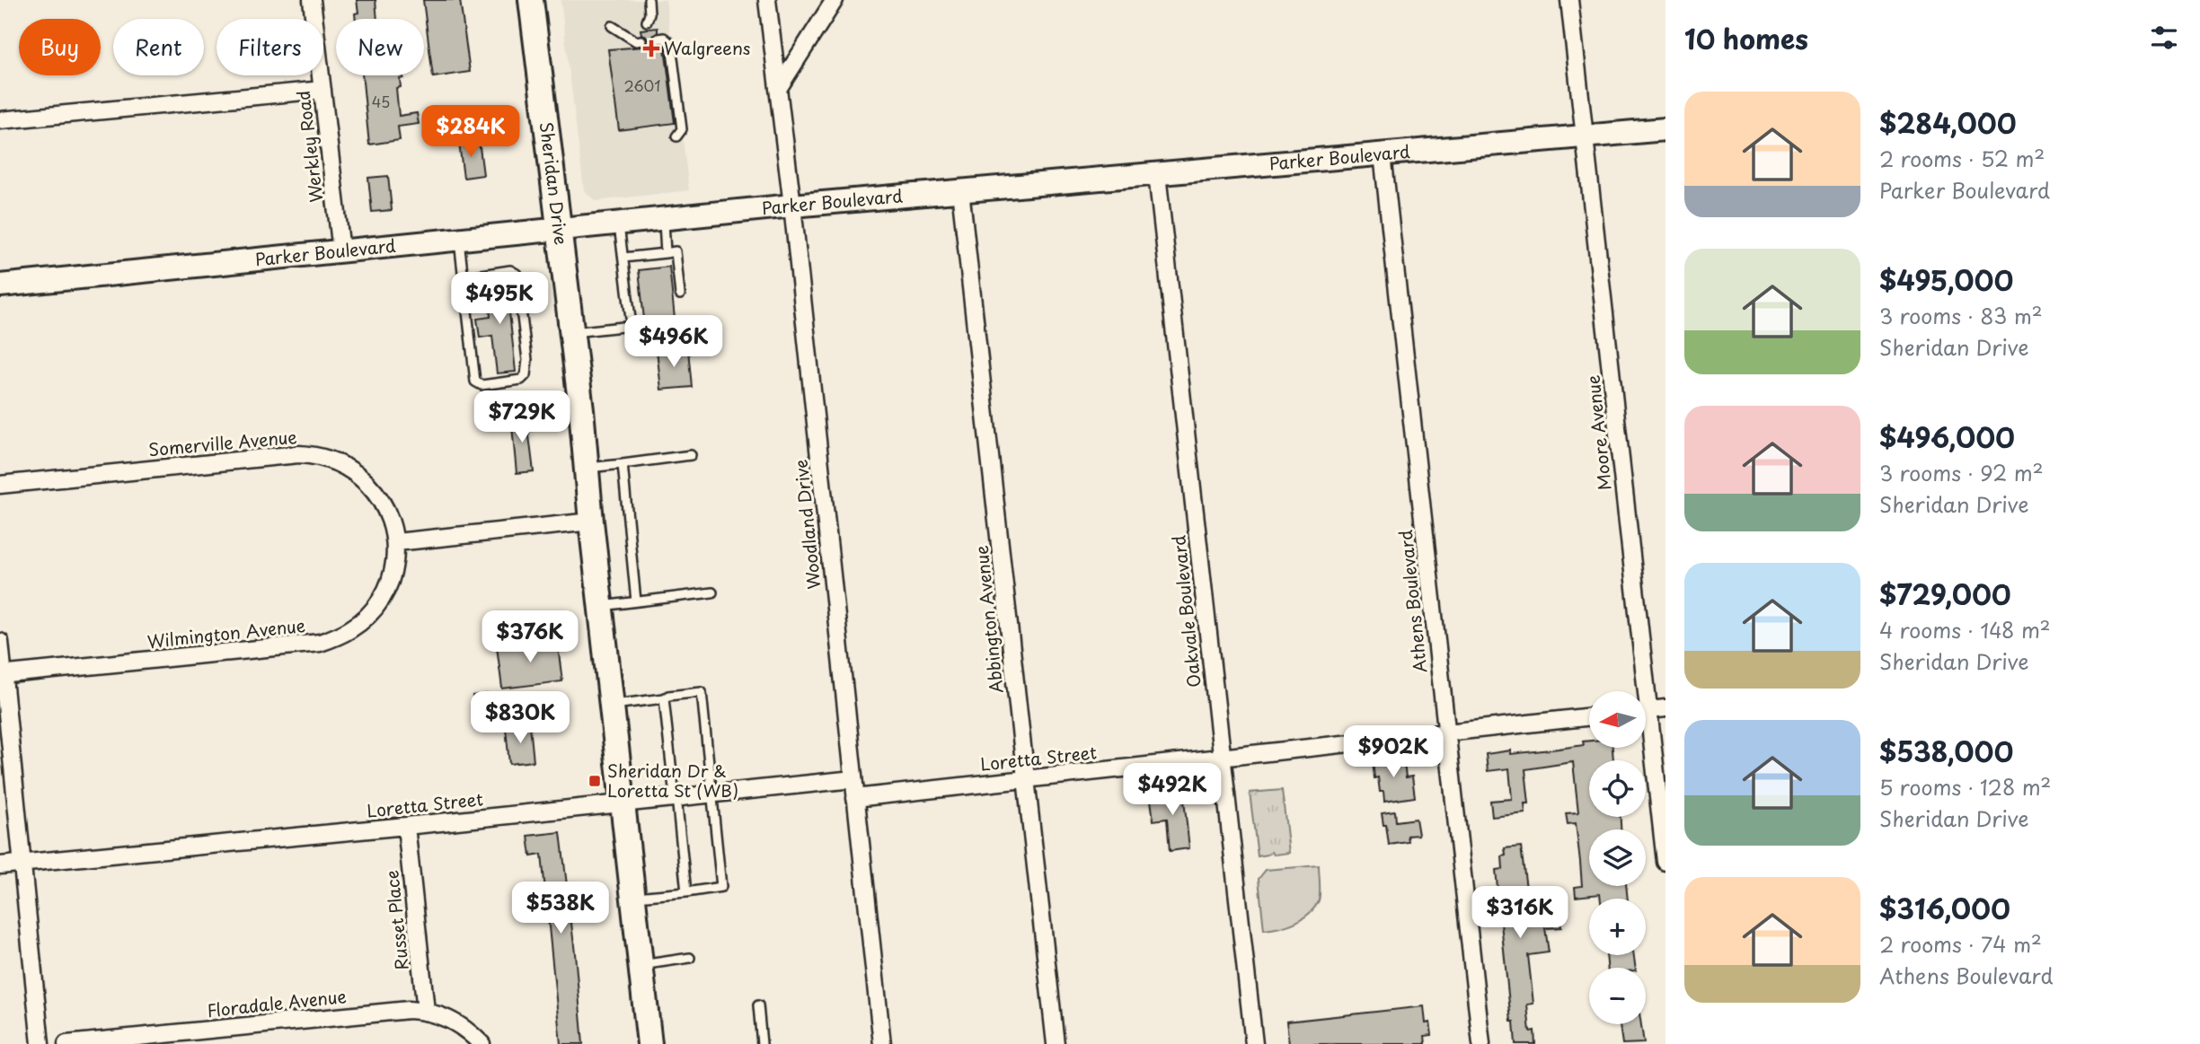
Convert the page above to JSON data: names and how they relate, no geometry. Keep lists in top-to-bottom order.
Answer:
{
  "streets": {
    "main road": ["Sheridan Drive"],
    "street": [
      "Werkley Road",
      "Parker Boulevard",
      "Moore Avenue",
      "Somerville Avenue",
      "Woodland Drive",
      "Athens Boulevard",
      "Oakvale Boulevard",
      "Abbington Avenue",
      "Wilmington Avenue",
      "Loretta Street",
      "Russet Place",
      "Floradale Avenue"
    ]
  },
  "crossings": [
    ["Werkley Road", "Parker Boulevard"],
    ["Parker Boulevard", "Sheridan Drive"],
    ["Parker Boulevard", "Moore Avenue"],
    ["Parker Boulevard", "Woodland Drive"],
    ["Parker Boulevard", "Athens Boulevard"],
    ["Parker Boulevard", "Oakvale Boulevard"],
    ["Parker Boulevard", "Abbington Avenue"],
    ["Sheridan Drive", "Loretta Street"],
    ["Somerville Avenue", "Wilmington Avenue"],
    ["Woodland Drive", "Loretta Street"],
    ["Athens Boulevard", "Loretta Street"],
    ["Oakvale Boulevard", "Loretta Street"],
    ["Abbington Avenue", "Loretta Street"],
    ["Loretta Street", "Russet Place"],
    ["Russet Place", "Floradale Avenue"]
  ],
  "places": {
    "health": ["Walgreens"],
    "transit": ["Sheridan Dr & Loretta St (WB)"]
  },
  "house_numbers": ["2601", "45"],
  "north": "left",
  "page": {
    "heading": "10 homes",
    "chip": [
      "Buy",
      "Rent",
      "Filters",
      "New"
    ],
    "list": [
      {
        "name": "$284,000",
        "note": "2 rooms · 52 m² · Parker Boulevard"
      },
      {
        "name": "$495,000",
        "note": "3 rooms · 83 m² · Sheridan Drive"
      },
      {
        "name": "$496,000",
        "note": "3 rooms · 92 m² · Sheridan Drive"
      },
      {
        "name": "$729,000",
        "note": "4 rooms · 148 m² · Sheridan Drive"
      },
      {
        "name": "$538,000",
        "note": "5 rooms · 128 m² · Sheridan Drive"
      },
      {
        "name": "$316,000",
        "note": "2 rooms · 74 m² · Athens Boulevard"
      }
    ],
    "price": [
      "$284K",
      "$495K",
      "$496K",
      "$729K",
      "$376K",
      "$830K",
      "$902K",
      "$492K",
      "$538K",
      "$316K"
    ],
    "map_buttons": ["+", "−"]
  }
}
